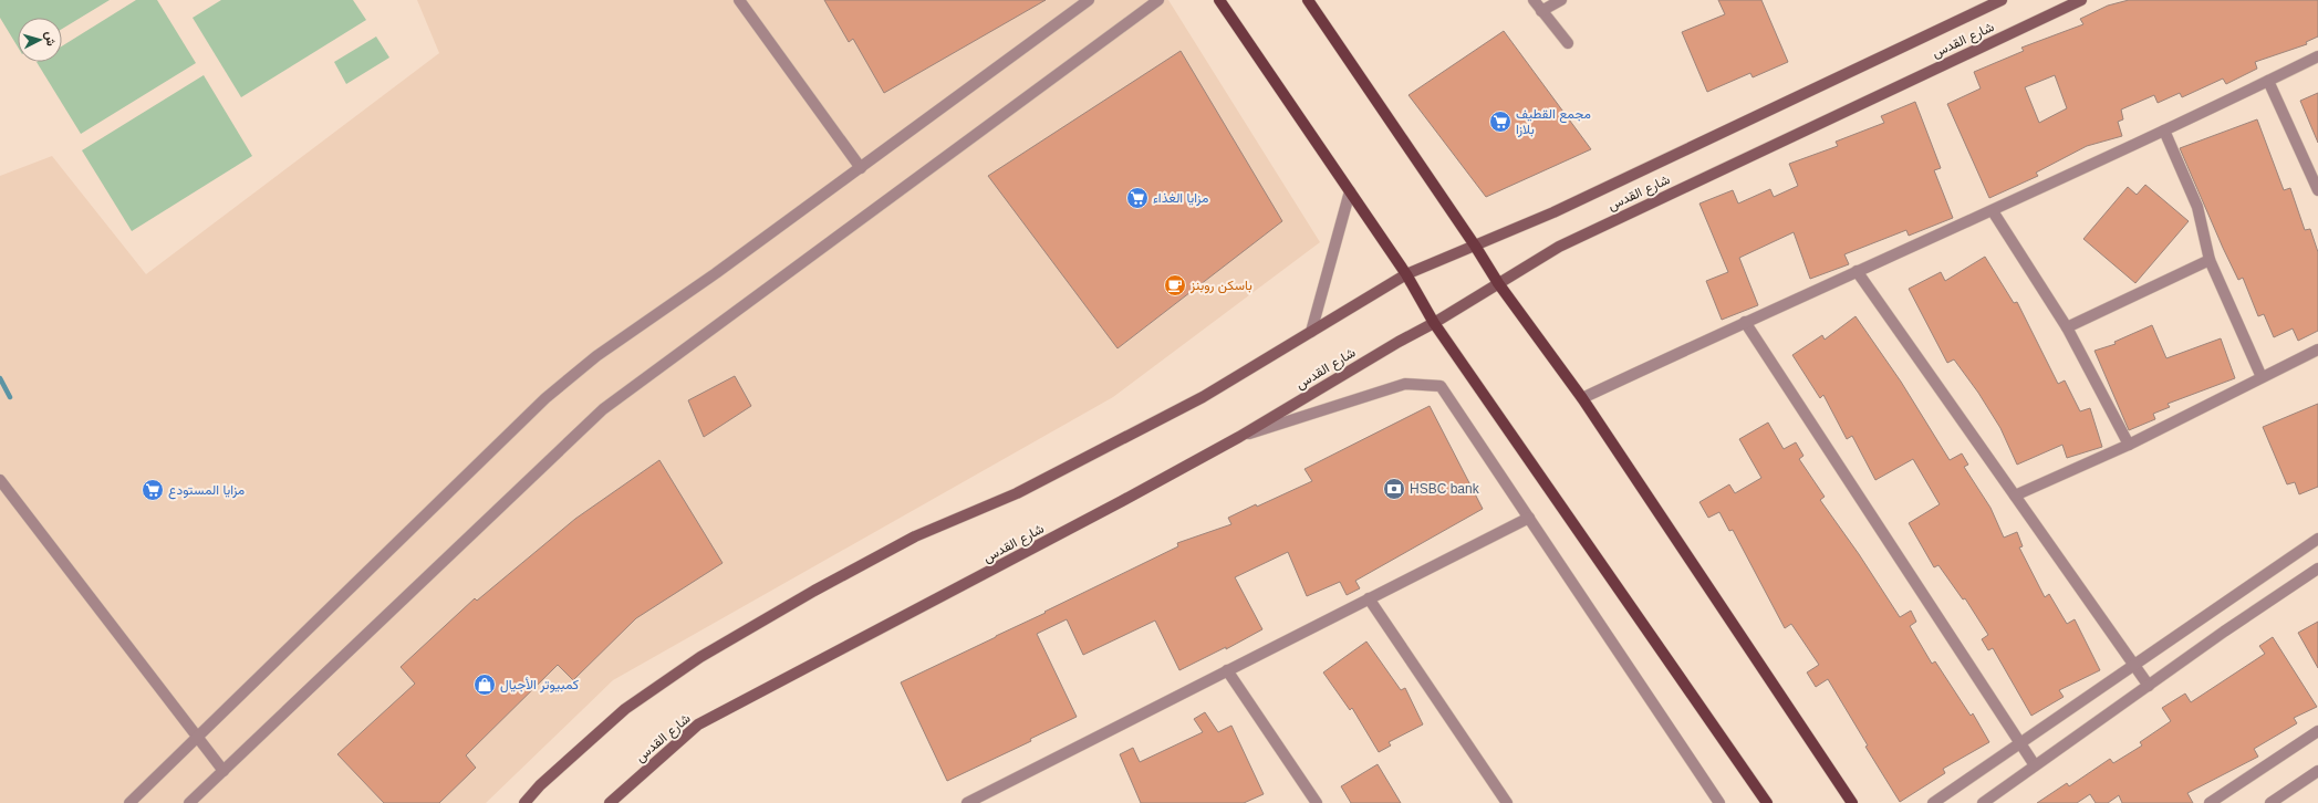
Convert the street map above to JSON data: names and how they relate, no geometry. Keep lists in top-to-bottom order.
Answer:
{
  "streets": {
    "main road": ["شارع القدس"]
  },
  "places": {
    "supermarket": ["مجمع القطيف بلازا", "مزايا الغذاء", "مزايا المستودع"],
    "cafe": ["باسكن روبنز"],
    "bank": ["HSBC bank"],
    "shop": ["كمبيوتر الأجيال"]
  },
  "north": "right"
}
